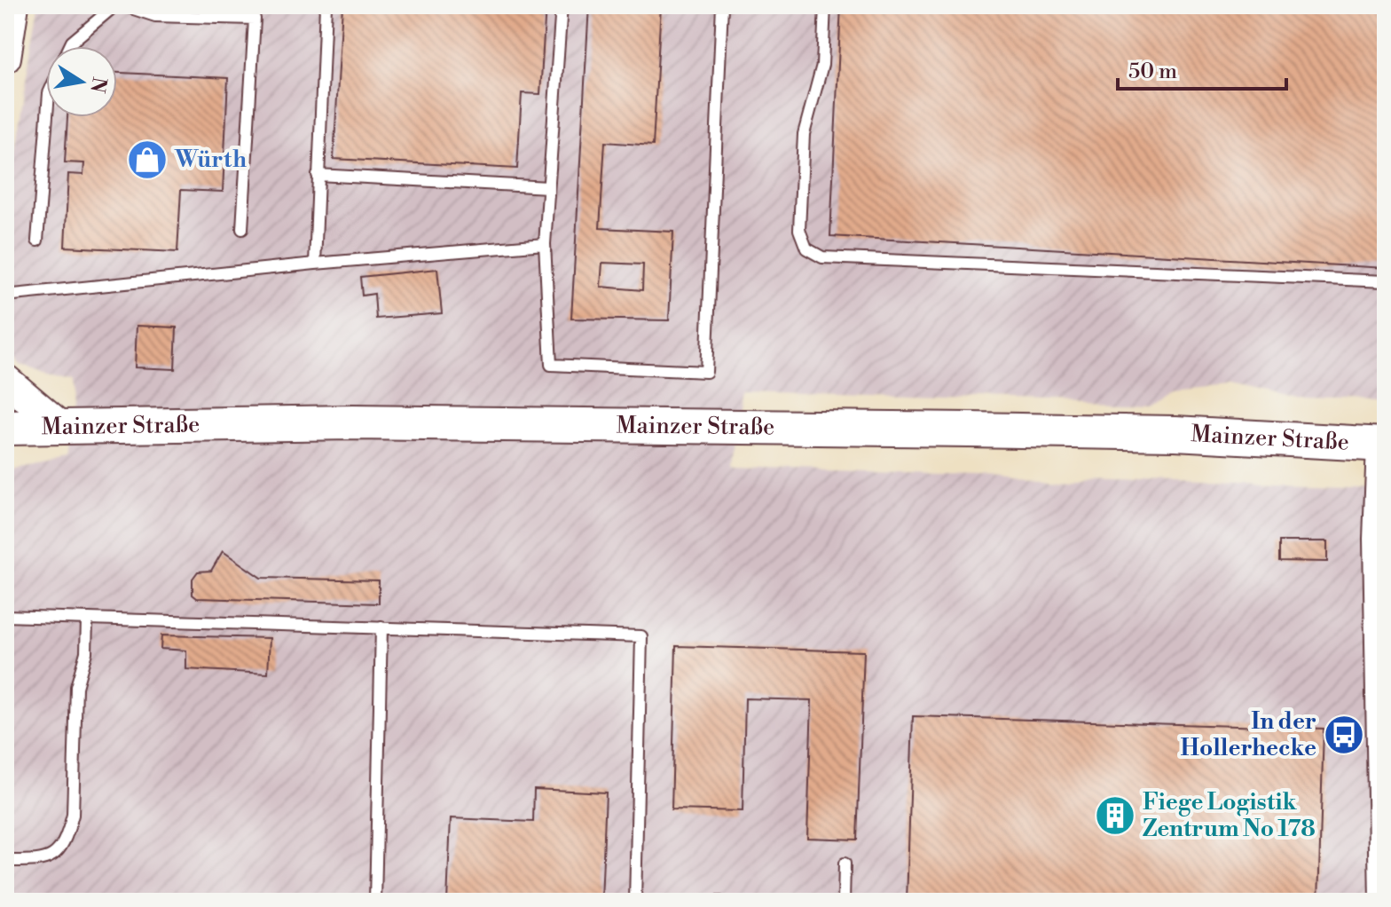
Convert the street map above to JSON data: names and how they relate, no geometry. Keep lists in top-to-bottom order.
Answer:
{
  "streets": {
    "main road": ["Mainzer Straße"]
  },
  "places": {
    "shop": ["Würth"],
    "bus stop": ["In der Hollerhecke"],
    "building": ["Fiege Logistik Zentrum No 178"]
  },
  "scale_bar": "50 m",
  "north": "right"
}
